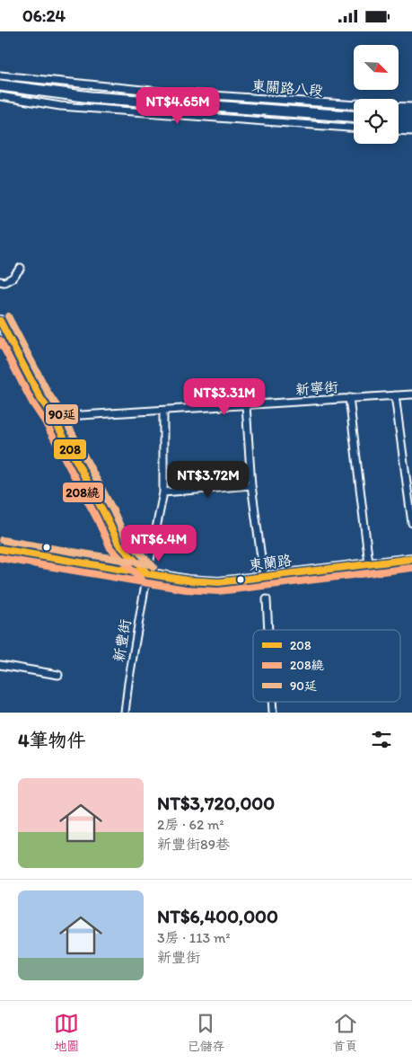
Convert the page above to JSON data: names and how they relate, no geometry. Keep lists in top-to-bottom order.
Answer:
{
  "streets": {
    "main road": ["東蘭路"],
    "street": ["東關路八段", "新寧街", "新豐街"]
  },
  "crossings": [
    ["新寧街", "新豐街"],
    ["東蘭路", "新豐街"]
  ],
  "lines": ["transit line 90延", "transit line 208", "transit line 208繞"],
  "legend": ["208", "208繞", "90延"],
  "north": "bottom right",
  "page": {
    "status": "06:24",
    "price": [
      "NT$4.65M",
      "NT$3.31M",
      "NT$3.72M",
      "NT$6.4M"
    ],
    "heading": "4筆物件",
    "list": [
      {
        "name": "NT$3,720,000",
        "note": "2房 · 62 m² · 新豐街89巷"
      },
      {
        "name": "NT$6,400,000",
        "note": "3房 · 113 m² · 新豐街"
      }
    ],
    "tabs": ["地圖", "已儲存", "首頁"]
  }
}
